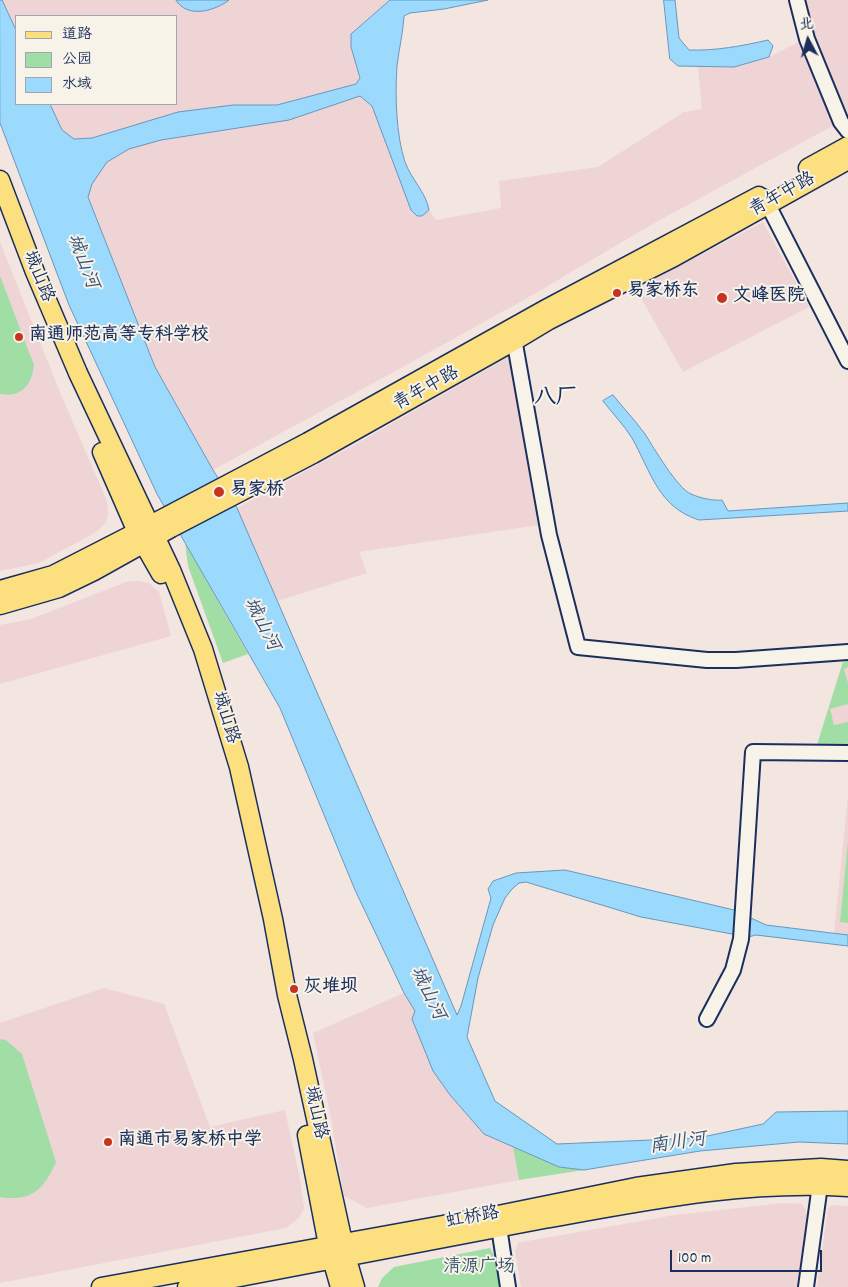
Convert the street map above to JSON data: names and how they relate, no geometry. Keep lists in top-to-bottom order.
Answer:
{
  "streets": {
    "main road": ["青年中路", "城山路", "虹桥路"]
  },
  "crossings": [
    ["青年中路", "城山路"],
    ["城山路", "虹桥路"]
  ],
  "districts": ["八厂"],
  "water": ["城山河", "南川河"],
  "parks": ["清源广场"],
  "places": [
    "易家桥东",
    "文峰医院",
    "南通师范高等专科学校",
    "易家桥",
    "灰堆坝",
    "南通市易家桥中学"
  ],
  "legend": ["道路", "公园", "水域"],
  "scale_bar": "100 m",
  "north": "top"
}
